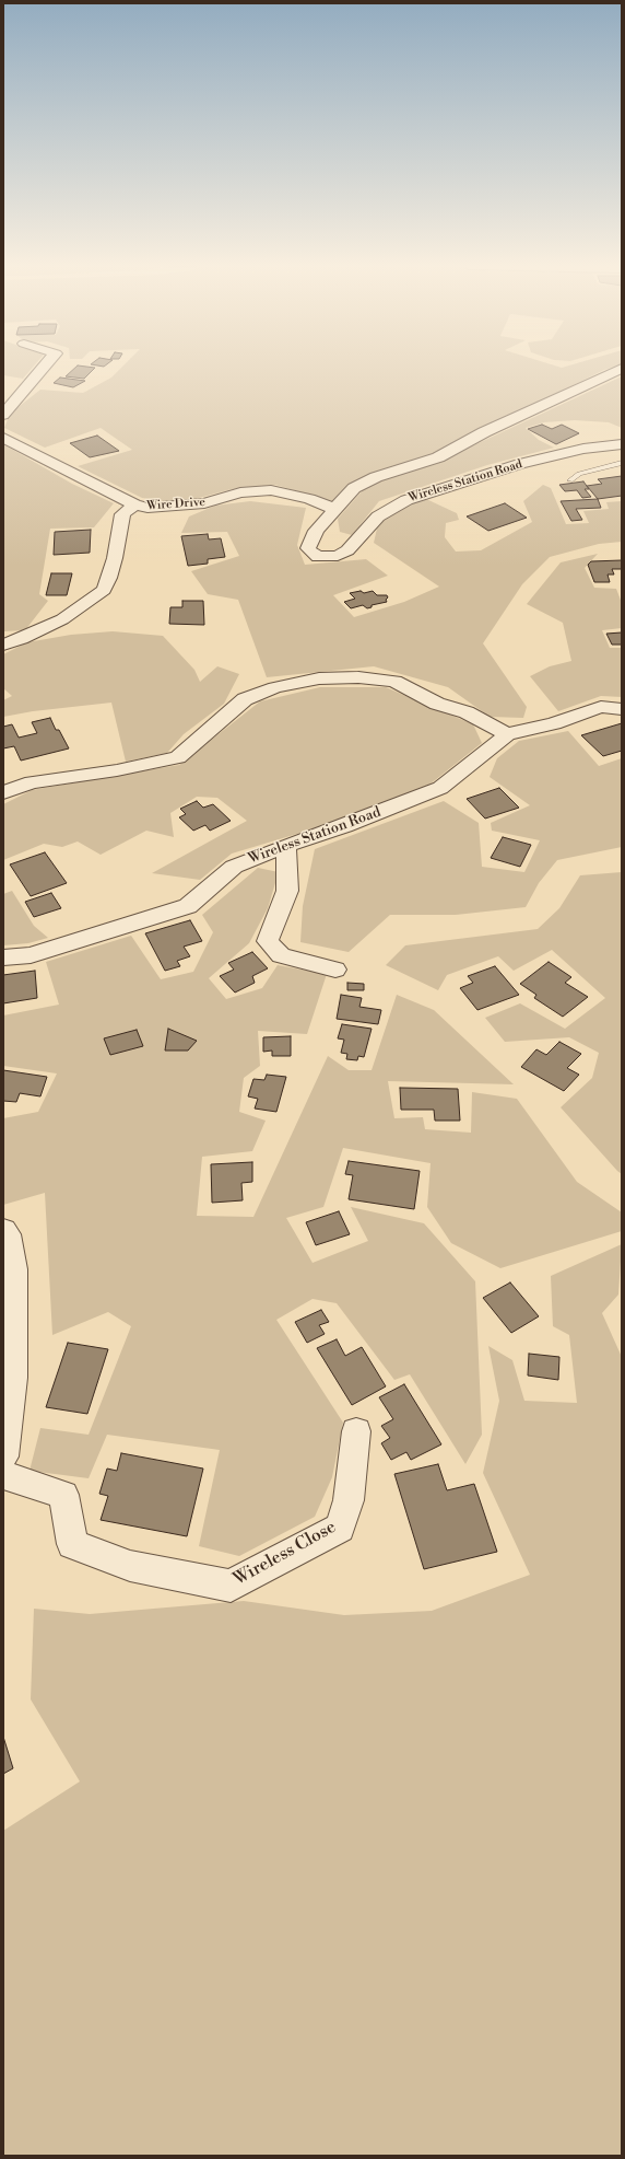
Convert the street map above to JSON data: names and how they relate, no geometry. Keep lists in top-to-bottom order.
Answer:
{
  "streets": {
    "street": ["Wireless Station Road", "Wire Drive", "Wireless Close"]
  },
  "crossings": [
    ["Wireless Station Road", "Wire Drive"]
  ]
}
